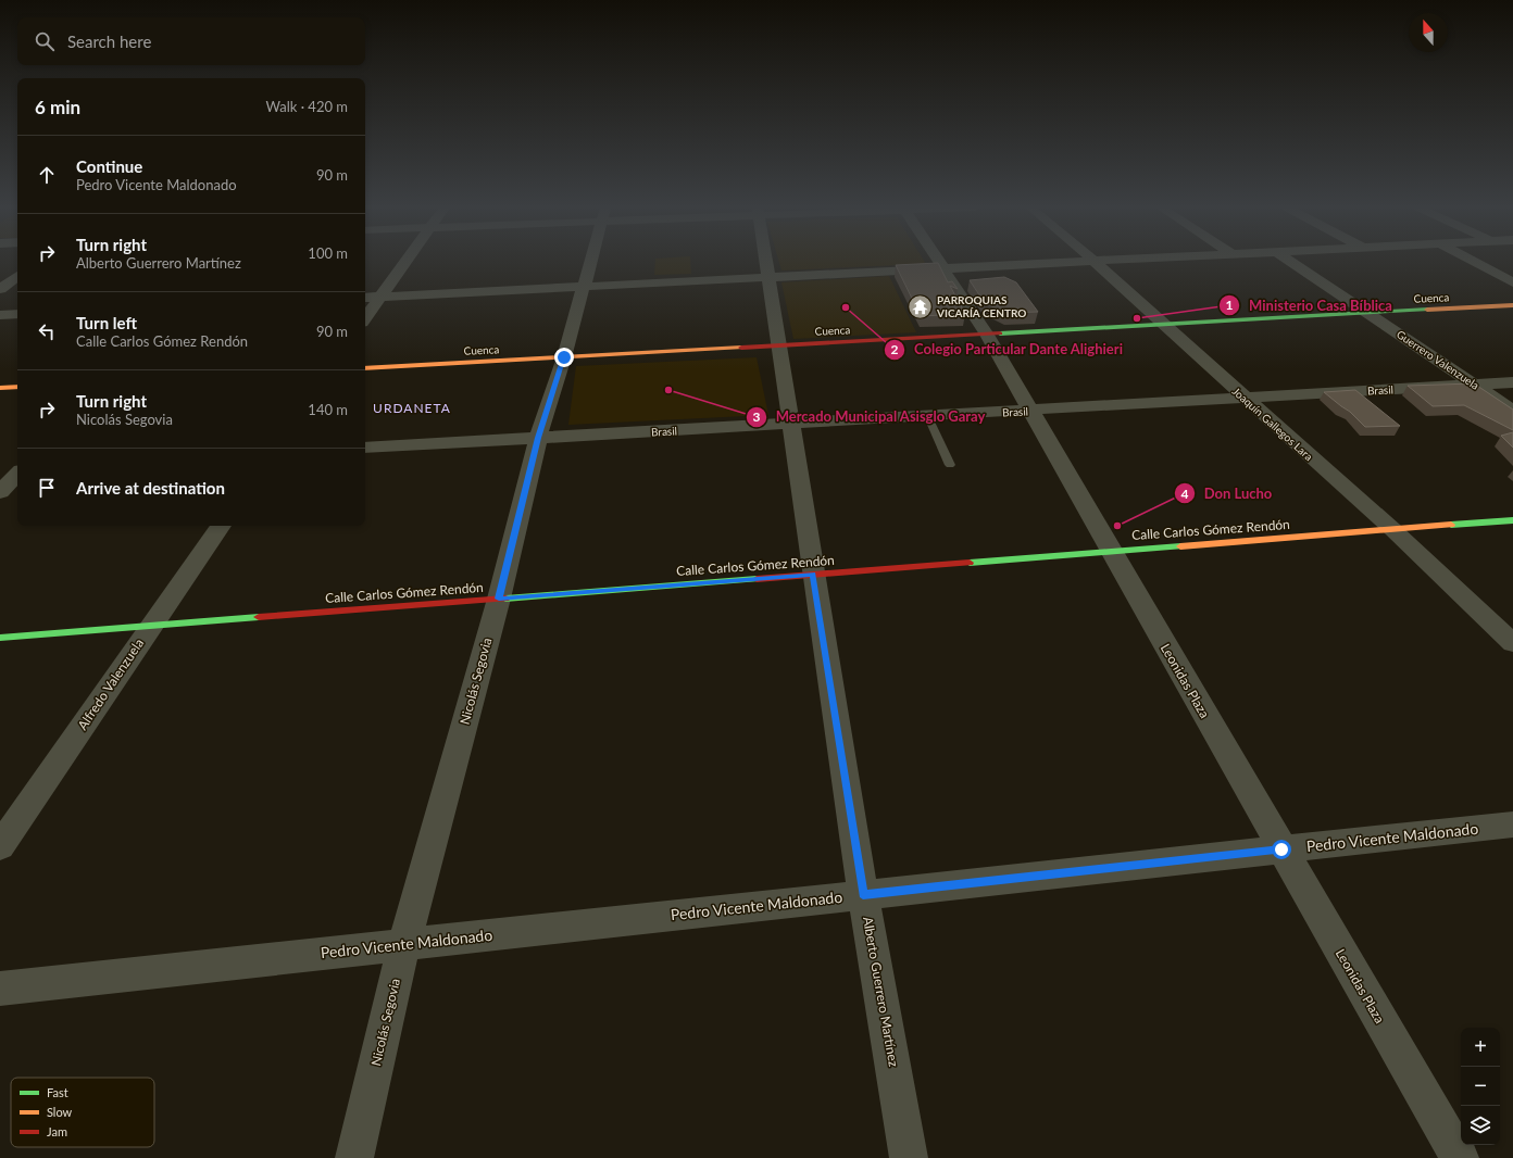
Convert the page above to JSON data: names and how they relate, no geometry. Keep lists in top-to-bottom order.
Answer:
{
  "streets": {
    "main road": ["Cuenca", "Calle Carlos Gómez Rendón"],
    "street": [
      "Guerrero Valenzuela",
      "Brasil",
      "Joaquín Gallegos Lara",
      "Nicolás Segovia",
      "Leonidas Plaza",
      "Alfredo Valenzuela",
      "Pedro Vicente Maldonado",
      "Alberto Guerrero Martínez"
    ]
  },
  "crossings": [
    ["Cuenca", "Guerrero Valenzuela"],
    ["Cuenca", "Joaquín Gallegos Lara"],
    ["Cuenca", "Nicolás Segovia"],
    ["Cuenca", "Leonidas Plaza"],
    ["Cuenca", "Alberto Guerrero Martínez"],
    ["Guerrero Valenzuela", "Brasil"],
    ["Brasil", "Joaquín Gallegos Lara"],
    ["Brasil", "Nicolás Segovia"],
    ["Brasil", "Leonidas Plaza"],
    ["Brasil", "Alberto Guerrero Martínez"],
    ["Joaquín Gallegos Lara", "Calle Carlos Gómez Rendón"],
    ["Calle Carlos Gómez Rendón", "Nicolás Segovia"],
    ["Calle Carlos Gómez Rendón", "Leonidas Plaza"],
    ["Calle Carlos Gómez Rendón", "Alfredo Valenzuela"],
    ["Calle Carlos Gómez Rendón", "Alberto Guerrero Martínez"],
    ["Nicolás Segovia", "Pedro Vicente Maldonado"],
    ["Leonidas Plaza", "Pedro Vicente Maldonado"],
    ["Pedro Vicente Maldonado", "Alberto Guerrero Martínez"]
  ],
  "districts": ["URDANETA"],
  "places": {
    "temple": ["PARROQUIAS VICARÍA CENTRO"],
    "other": [
      "Colegio Particular Dante Alighieri",
      "Ministerio Casa Bíblica",
      "Mercado Municipal Asisglo Garay",
      "Don Lucho"
    ]
  },
  "legend": ["Fast", "Slow", "Jam"],
  "north": "top",
  "page": {
    "search": "Search here",
    "heading": ["6 min", "Walk · 420 m"],
    "list": [
      ["Continue", "Pedro Vicente Maldonado", "90 m"],
      ["Turn right", "Alberto Guerrero Martínez", "100 m"],
      ["Turn left", "Calle Carlos Gómez Rendón", "90 m"],
      ["Turn right", "Nicolás Segovia", "140 m"],
      "Arrive at destination"
    ],
    "map_buttons": ["+", "−"]
  }
}
